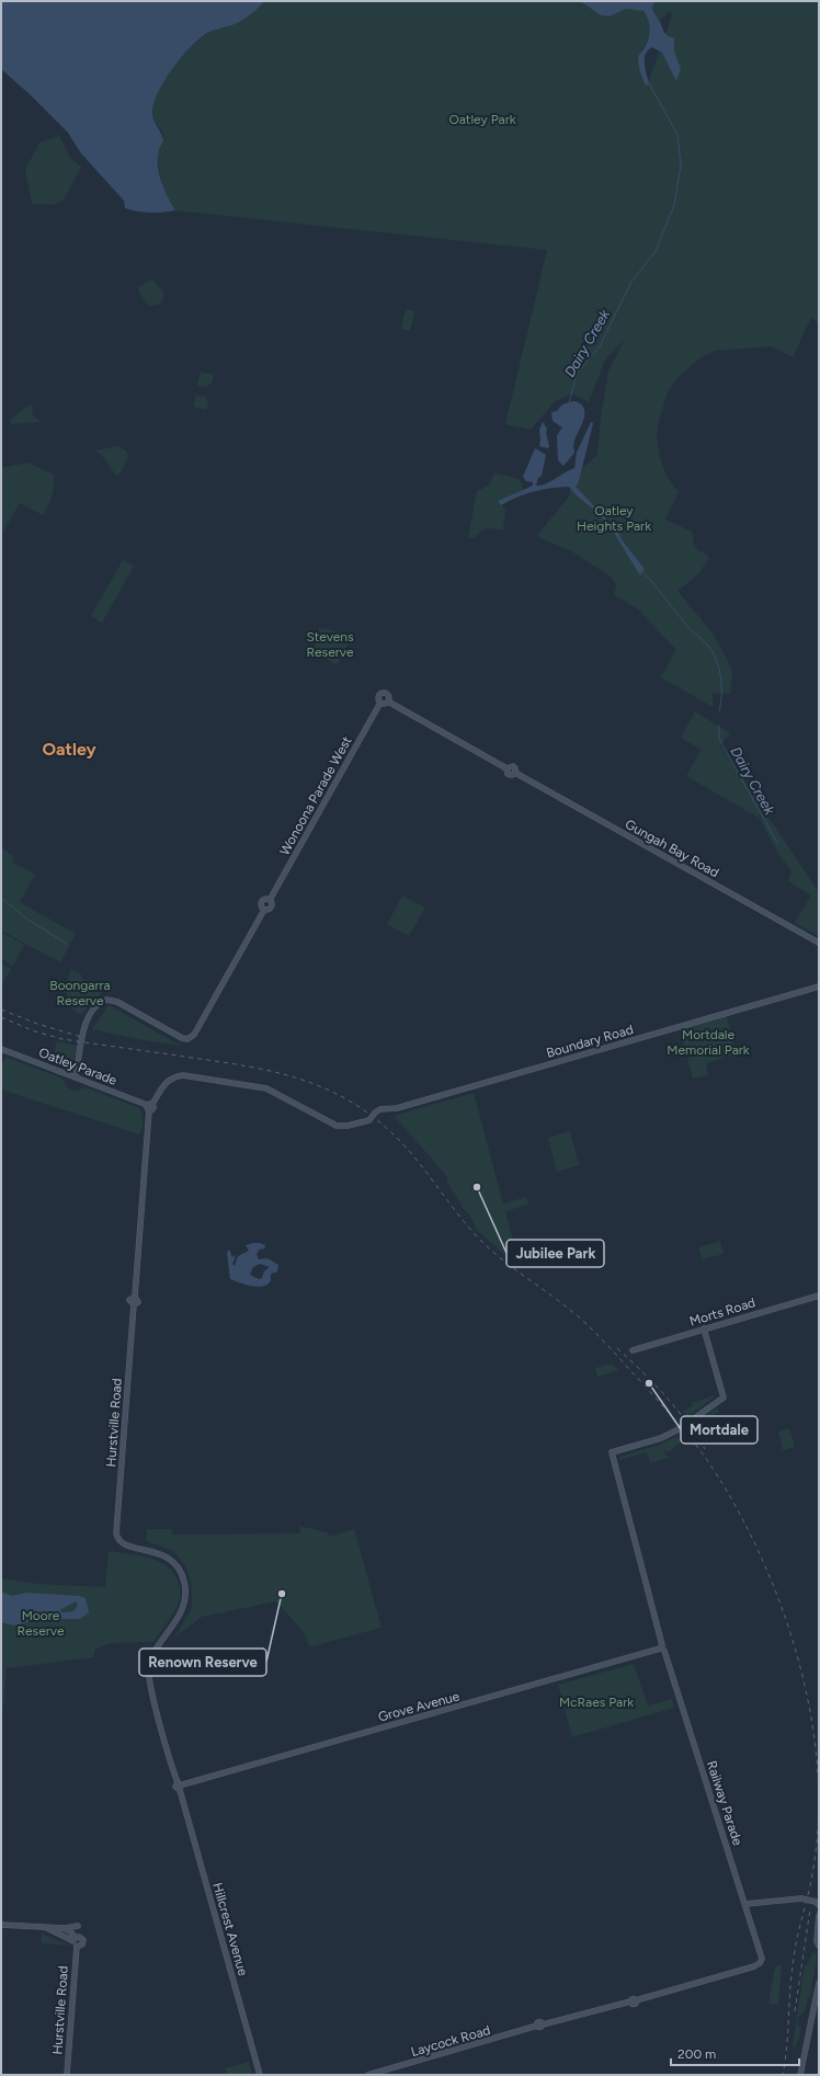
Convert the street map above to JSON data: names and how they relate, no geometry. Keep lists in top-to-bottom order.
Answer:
{
  "streets": {
    "street": [
      "Wonoona Parade West",
      "Gungah Bay Road",
      "Boundary Road",
      "Oatley Parade",
      "Morts Road",
      "Hurstville Road",
      "Grove Avenue",
      "Railway Parade",
      "Hillcrest Avenue",
      "Laycock Road"
    ]
  },
  "crossings": [
    ["Wonoona Parade West", "Gungah Bay Road"],
    ["Wonoona Parade West", "Oatley Parade"],
    ["Boundary Road", "Oatley Parade"],
    ["Boundary Road", "Hurstville Road"],
    ["Oatley Parade", "Hurstville Road"],
    ["Hurstville Road", "Hillcrest Avenue"],
    ["Grove Avenue", "Railway Parade"],
    ["Grove Avenue", "Hillcrest Avenue"],
    ["Railway Parade", "Laycock Road"]
  ],
  "districts": ["Oatley"],
  "water": ["Dairy Creek"],
  "parks": [
    "Oatley Park",
    "Oatley Heights Park",
    "Stevens Reserve",
    "Boongarra Reserve",
    "Mortdale Memorial Park",
    "Moore Reserve",
    "McRaes Park"
  ],
  "places": ["Jubilee Park", "Mortdale", "Renown Reserve"],
  "scale_bar": "200 m"
}
